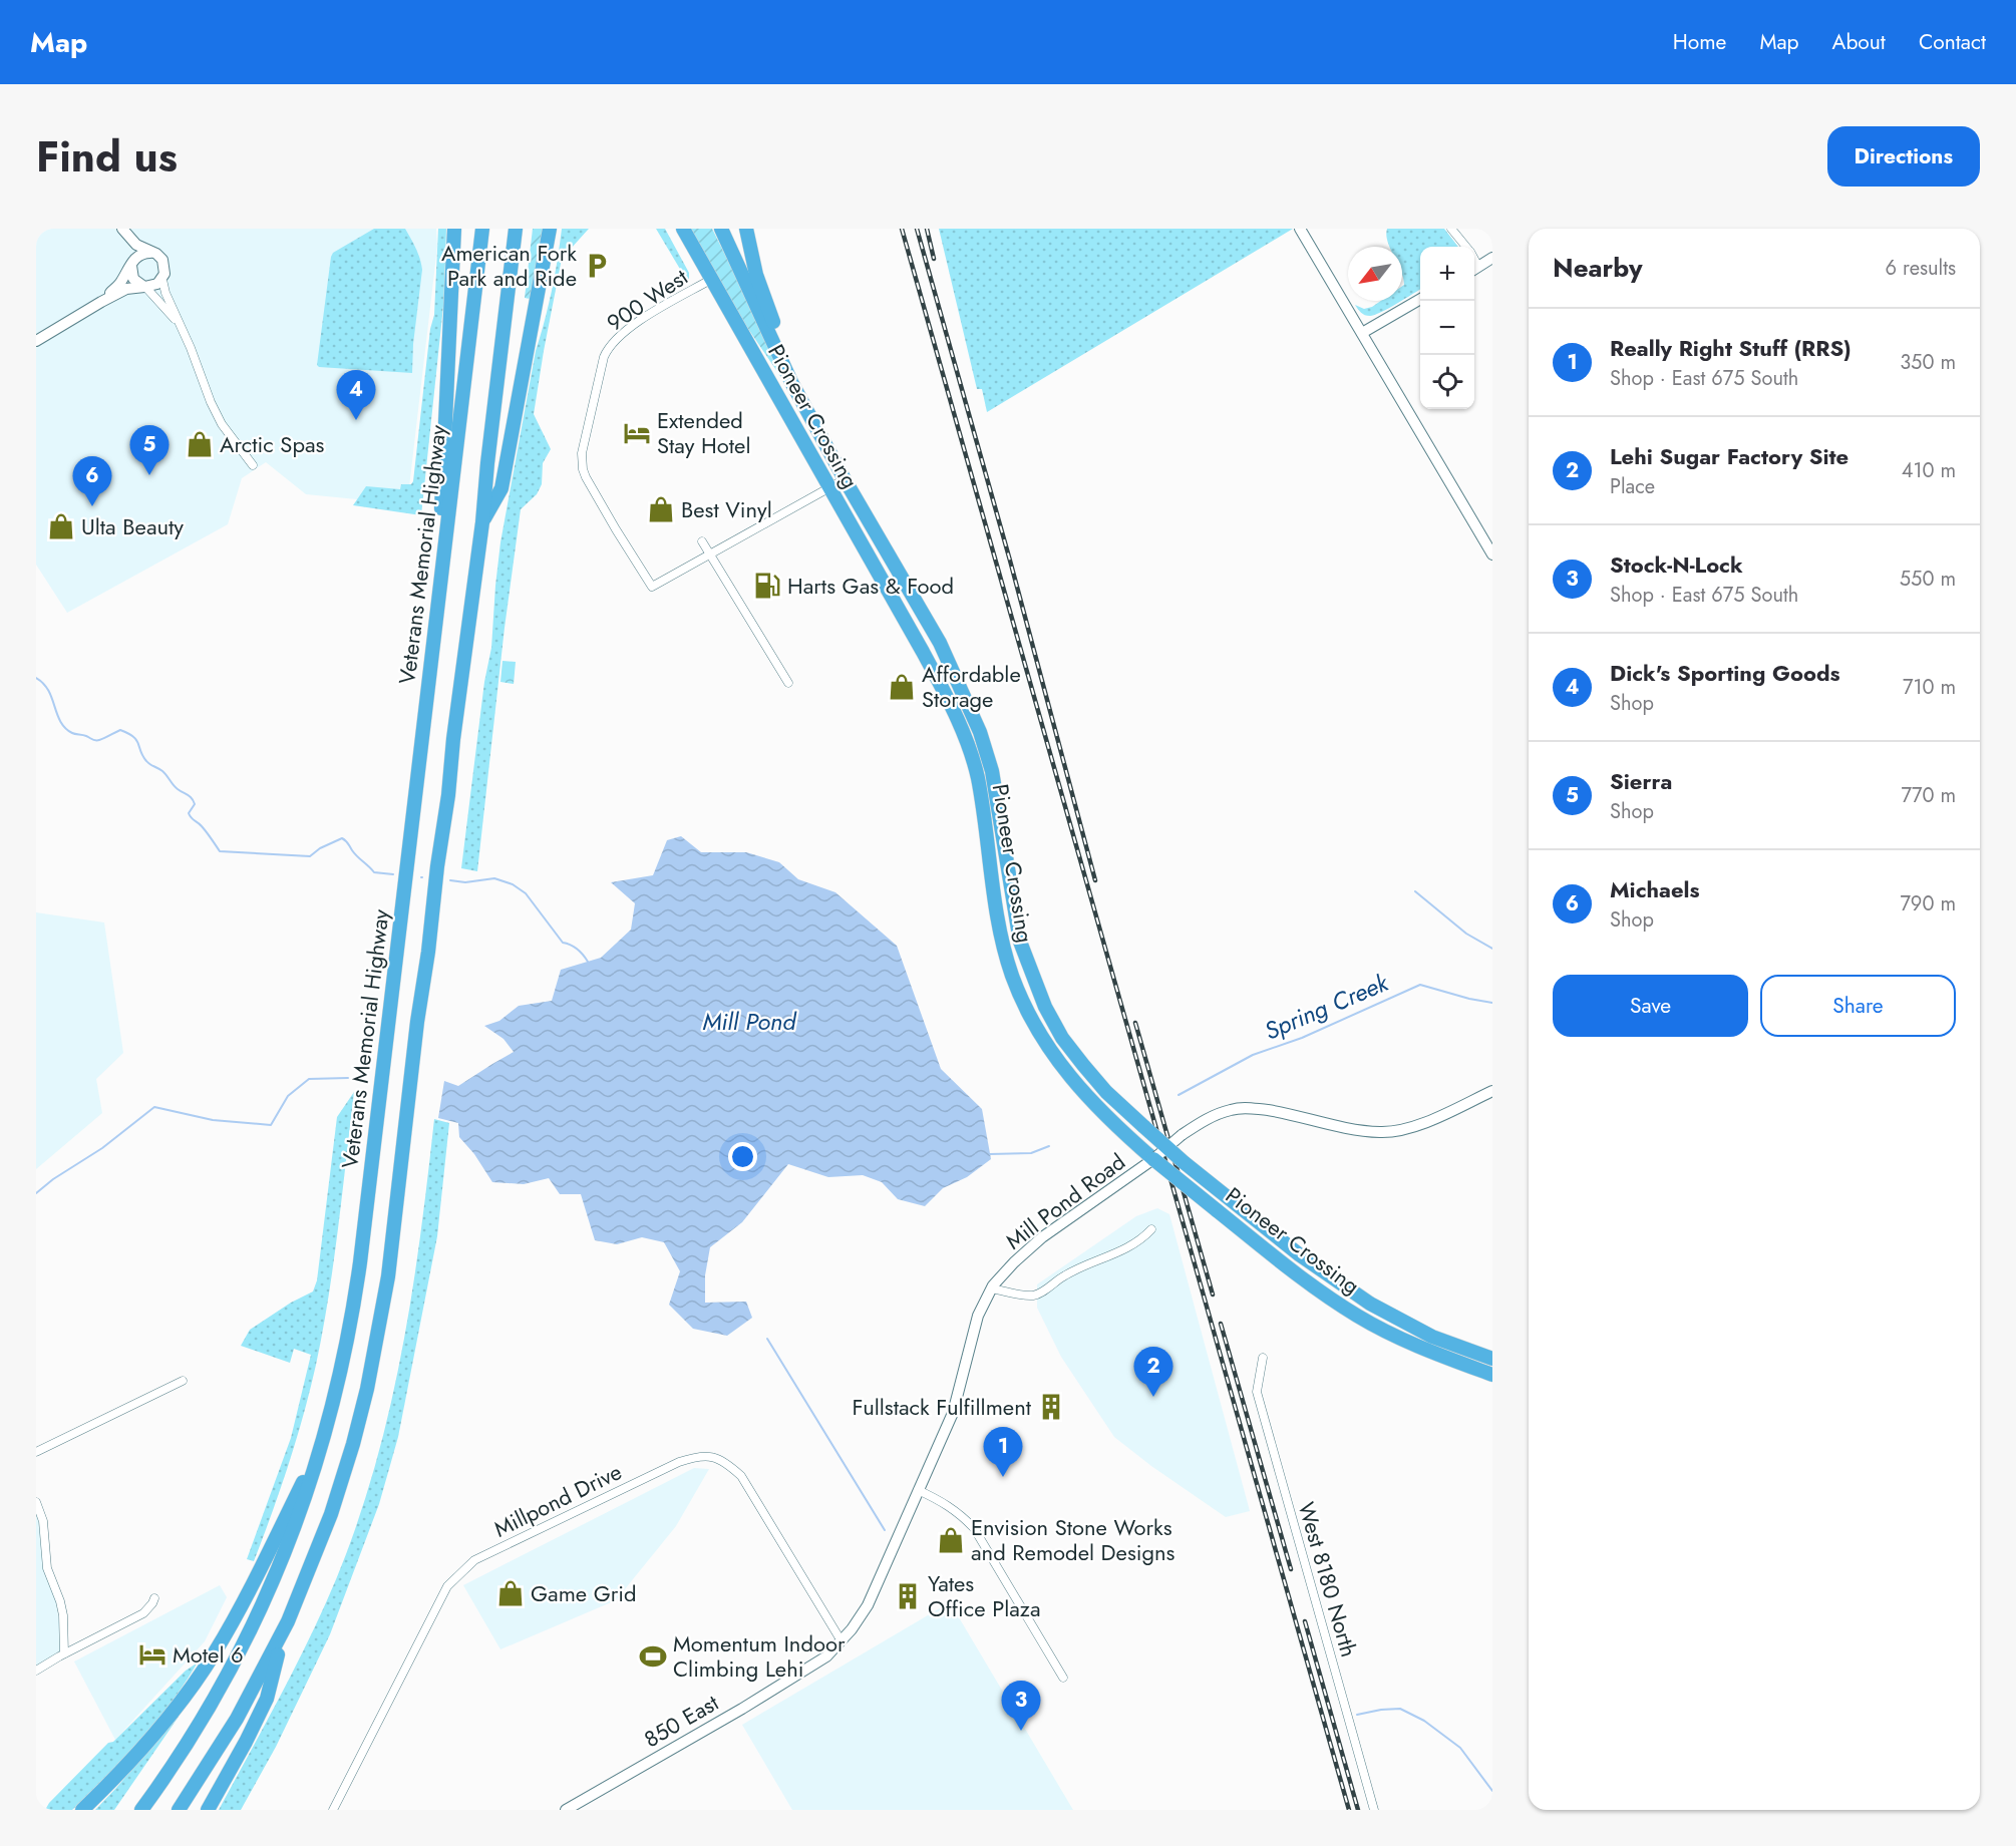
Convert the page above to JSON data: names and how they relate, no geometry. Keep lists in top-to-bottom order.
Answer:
{
  "streets": {
    "highway": ["Pioneer Crossing", "Veterans Memorial Highway"],
    "street": [
      "900 West",
      "Mill Pond Road",
      "Millpond Drive",
      "West 8180 North",
      "850 East"
    ]
  },
  "crossings": [
    ["900 West", "Pioneer Crossing"],
    ["Pioneer Crossing", "Mill Pond Road"],
    ["Mill Pond Road", "Millpond Drive"],
    ["Mill Pond Road", "850 East"],
    ["Millpond Drive", "850 East"]
  ],
  "water": ["Spring Creek", "Mill Pond"],
  "places": {
    "parking": ["American Fork Park and Ride"],
    "hotel": ["Extended Stay Hotel", "Motel 6"],
    "shop": [
      "Arctic Spas",
      "Best Vinyl",
      "Ulta Beauty",
      "Affordable Storage",
      "Envision Stone Works and Remodel Designs",
      "Game Grid"
    ],
    "fuel station": ["Harts Gas & Food"],
    "building": ["Fullstack Fulfillment", "Yates Office Plaza"],
    "sports": ["Momentum Indoor Climbing Lehi"]
  },
  "north": "bottom left",
  "page": {
    "header": "Map",
    "nav": [
      "Home",
      "Map",
      "About",
      "Contact"
    ],
    "title": "Find us",
    "buttons": [
      "Directions",
      ["Save", "Share"]
    ],
    "heading": ["Nearby", "6 results"],
    "map_buttons": ["+", "−"],
    "list": [
      {
        "mark": "1",
        "name": "Really Right Stuff (RRS)",
        "note": "Shop · East 675 South",
        "value": "350 m"
      },
      {
        "mark": "2",
        "name": "Lehi Sugar Factory Site",
        "note": "Place",
        "value": "410 m"
      },
      {
        "mark": "3",
        "name": "Stock-N-Lock",
        "note": "Shop · East 675 South",
        "value": "550 m"
      },
      {
        "mark": "4",
        "name": "Dick's Sporting Goods",
        "note": "Shop",
        "value": "710 m"
      },
      {
        "mark": "5",
        "name": "Sierra",
        "note": "Shop",
        "value": "770 m"
      },
      {
        "mark": "6",
        "name": "Michaels",
        "note": "Shop",
        "value": "790 m"
      }
    ],
    "pins": [
      "4",
      "5",
      "6",
      "2",
      "1",
      "3"
    ]
  }
}
